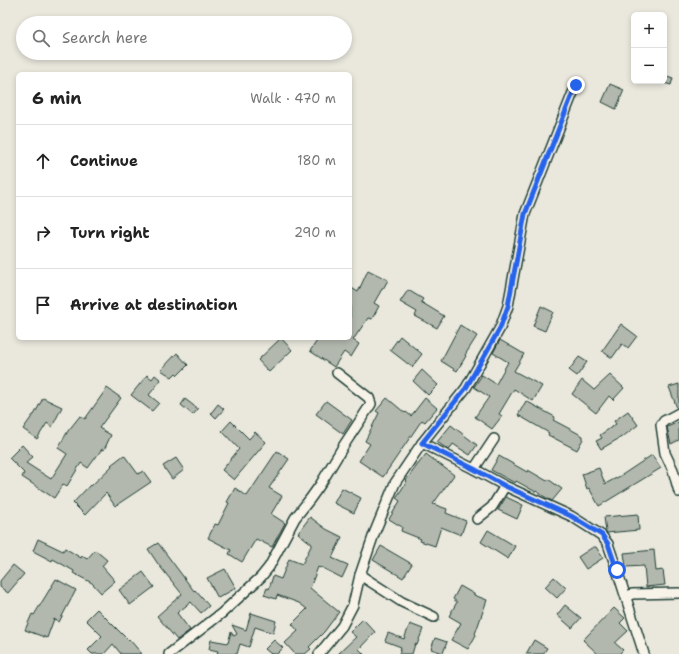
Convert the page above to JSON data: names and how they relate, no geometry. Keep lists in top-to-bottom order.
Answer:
{
  "page": {
    "map_buttons": ["+", "−"],
    "search": "Search here",
    "heading": ["6 min", "Walk · 470 m"],
    "list": [
      ["Continue", "180 m"],
      ["Turn right", "290 m"],
      "Arrive at destination"
    ]
  }
}
